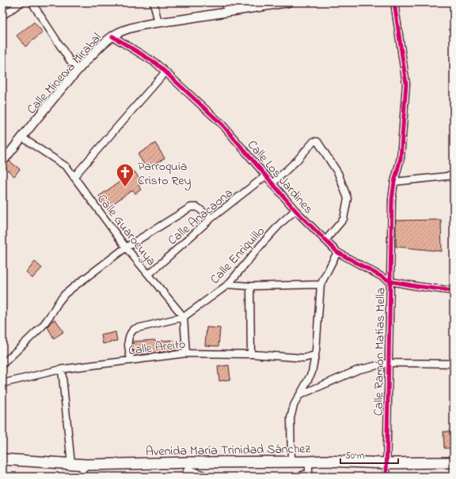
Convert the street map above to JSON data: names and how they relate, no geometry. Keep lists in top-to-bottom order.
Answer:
{
  "streets": {
    "main road": ["Avenida María Trinidad Sánchez"],
    "street": [
      "Calle Minerva Mirabal",
      "Calle Los Jardines",
      "Calle Anacaona",
      "Calle Guarocuya",
      "Calle Enriquillo",
      "Calle Areito",
      "Calle Ramón Matías Mella"
    ]
  },
  "crossings": [
    ["Calle Minerva Mirabal", "Calle Los Jardines"],
    ["Calle Minerva Mirabal", "Calle Guarocuya"],
    ["Calle Los Jardines", "Calle Anacaona"],
    ["Calle Los Jardines", "Calle Enriquillo"],
    ["Calle Los Jardines", "Calle Ramón Matías Mella"],
    ["Calle Anacaona", "Calle Guarocuya"],
    ["Calle Guarocuya", "Calle Enriquillo"],
    ["Calle Enriquillo", "Calle Areito"],
    ["Calle Ramón Matías Mella", "Avenida María Trinidad Sánchez"]
  ],
  "places": {
    "church": ["Parroquia Cristo Rey"]
  },
  "scale_bar": "50 m"
}
